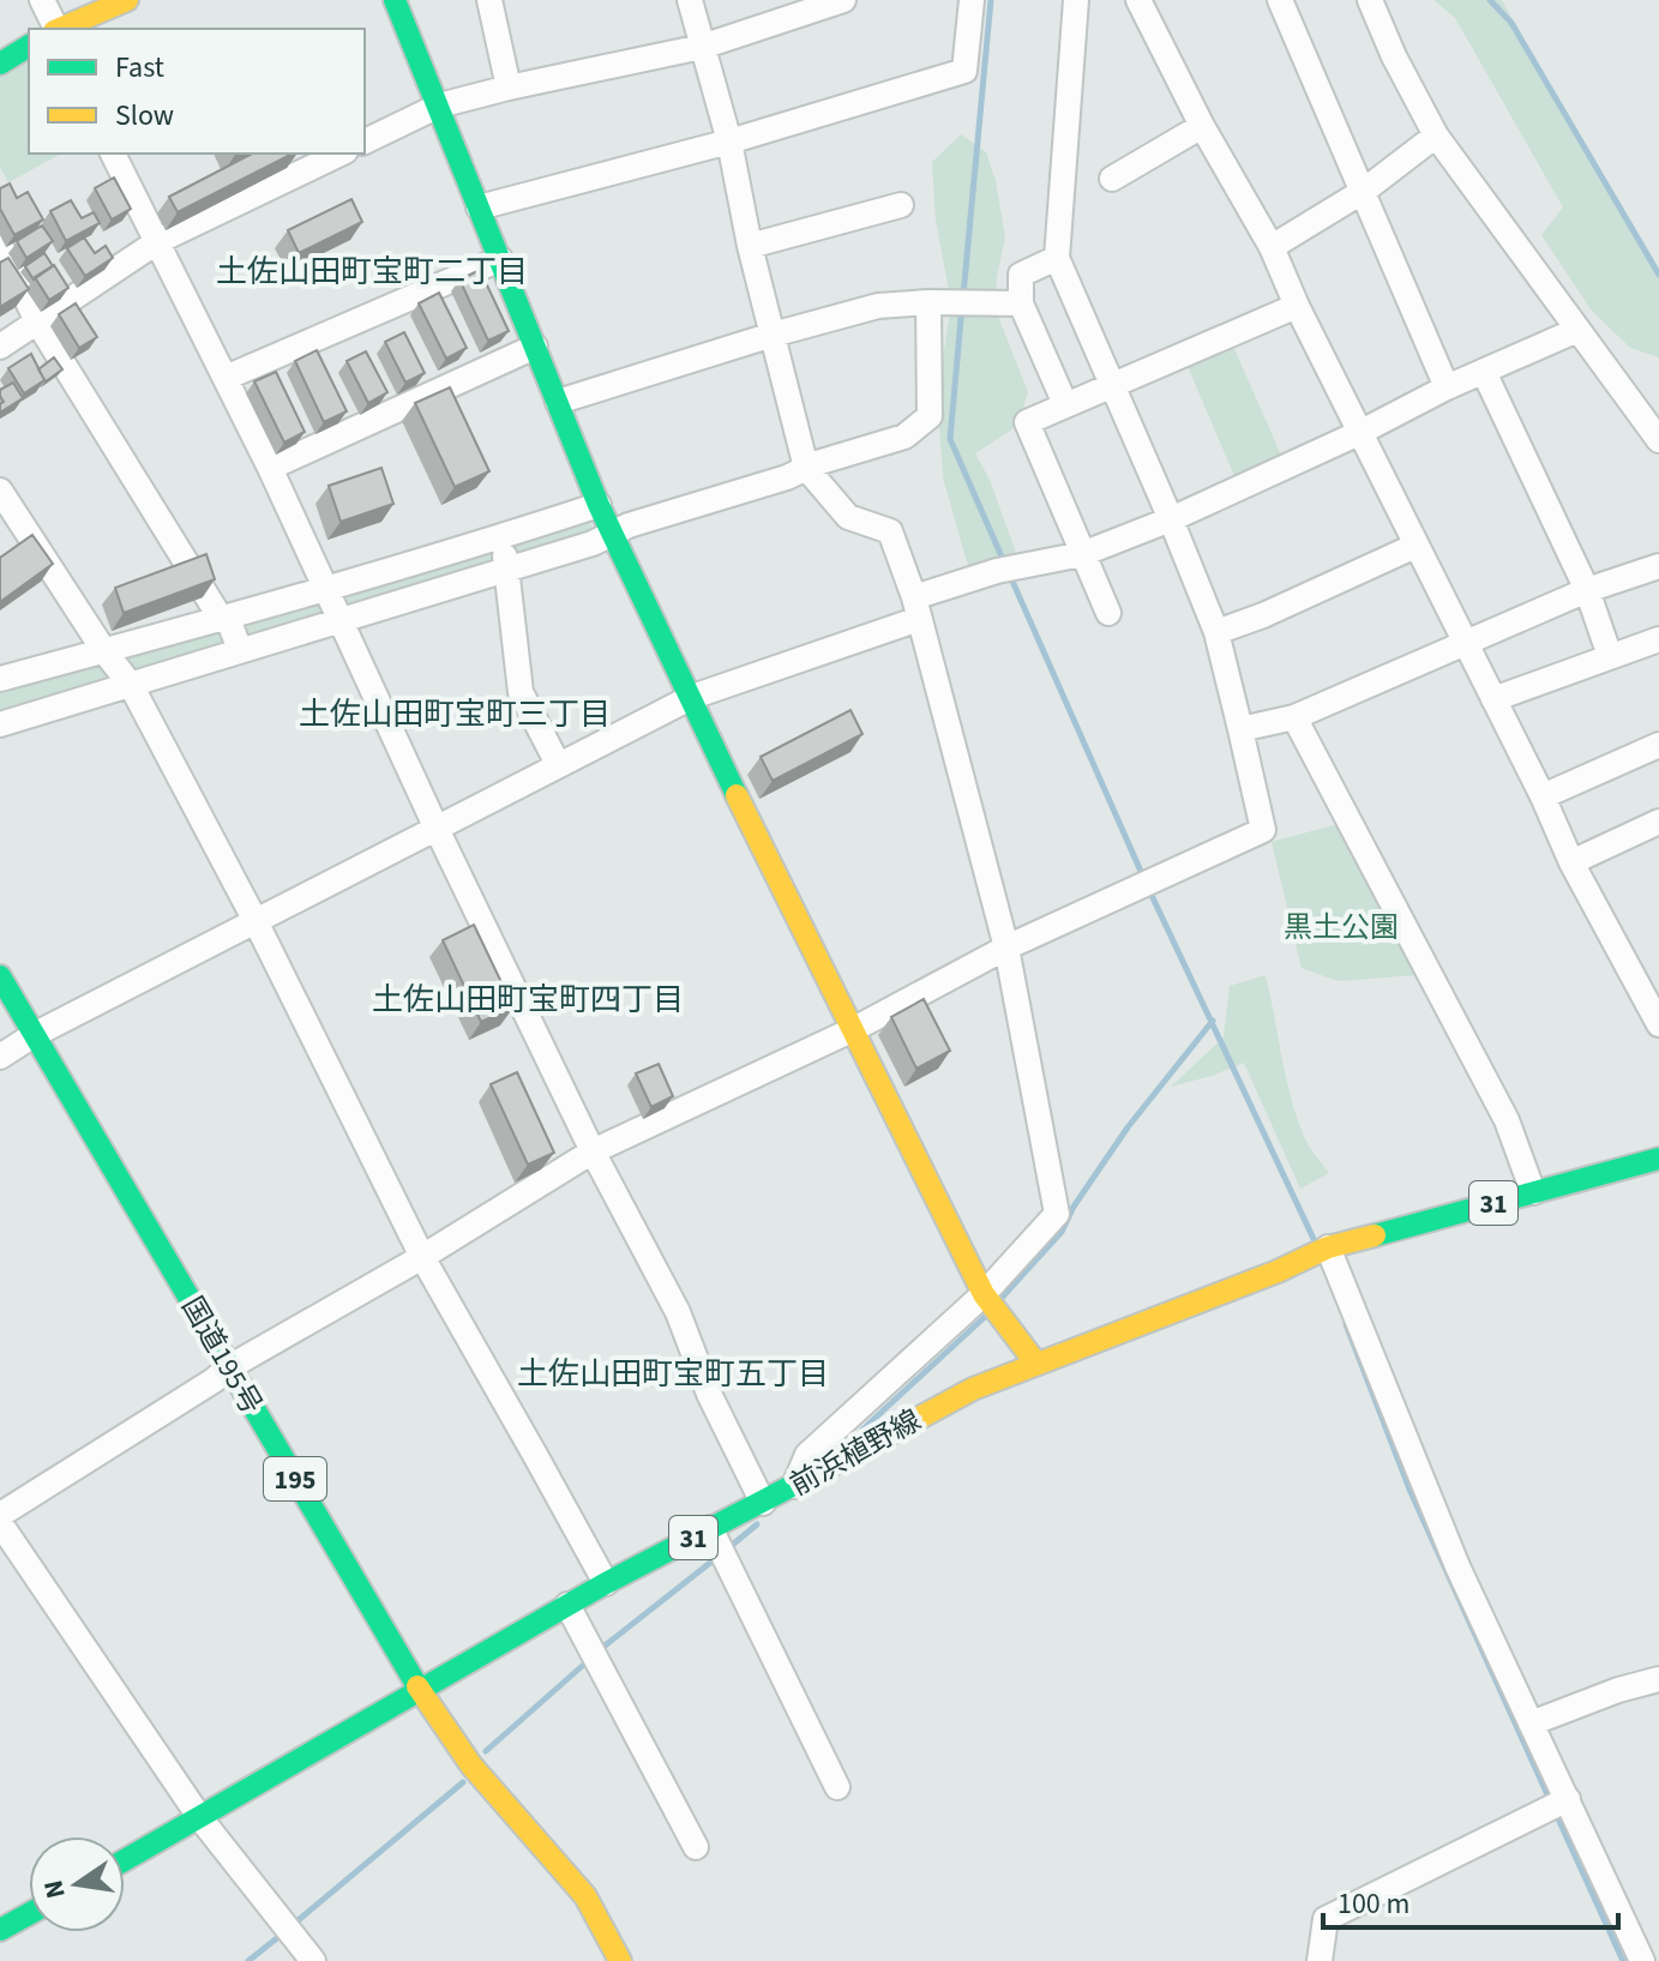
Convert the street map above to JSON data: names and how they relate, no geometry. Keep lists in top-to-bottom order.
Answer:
{
  "streets": {
    "main road": [
      "31",
      "国道195号",
      "前浜植野線",
      "195"
    ]
  },
  "crossings": [
    ["国道195号", "前浜植野線"]
  ],
  "districts": [
    "土佐山田町宝町二丁目",
    "土佐山田町宝町三丁目",
    "土佐山田町宝町四丁目",
    "土佐山田町宝町五丁目"
  ],
  "parks": ["黒土公園"],
  "legend": ["Fast", "Slow"],
  "scale_bar": "100 m",
  "north": "left"
}
